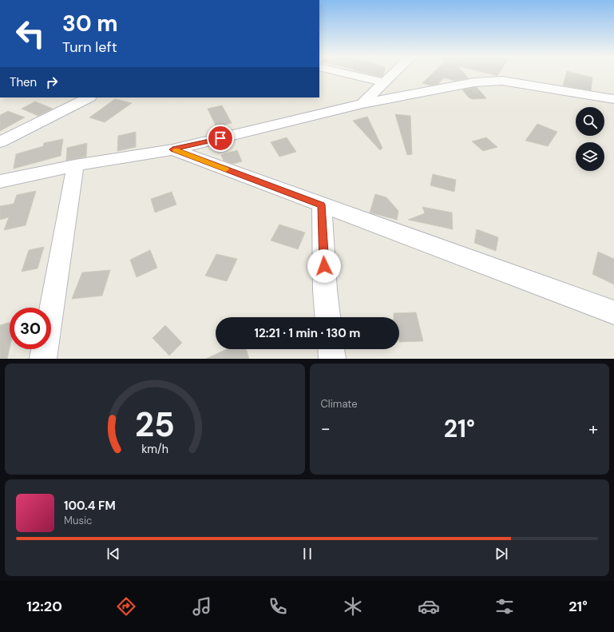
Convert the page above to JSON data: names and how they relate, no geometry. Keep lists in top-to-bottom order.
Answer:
{
  "page": {
    "turn": ["30 m", "Turn left"],
    "then": "Then",
    "limit": "30",
    "trip": "12:21 · 1 min · 130 m",
    "tile": "Climate",
    "heat": ["−", "21°", "+"],
    "song": ["100.4 FM", "Music"],
    "tabs": ["12:20", "21°"],
    "gauge": ["25", "km/h"]
  }
}
